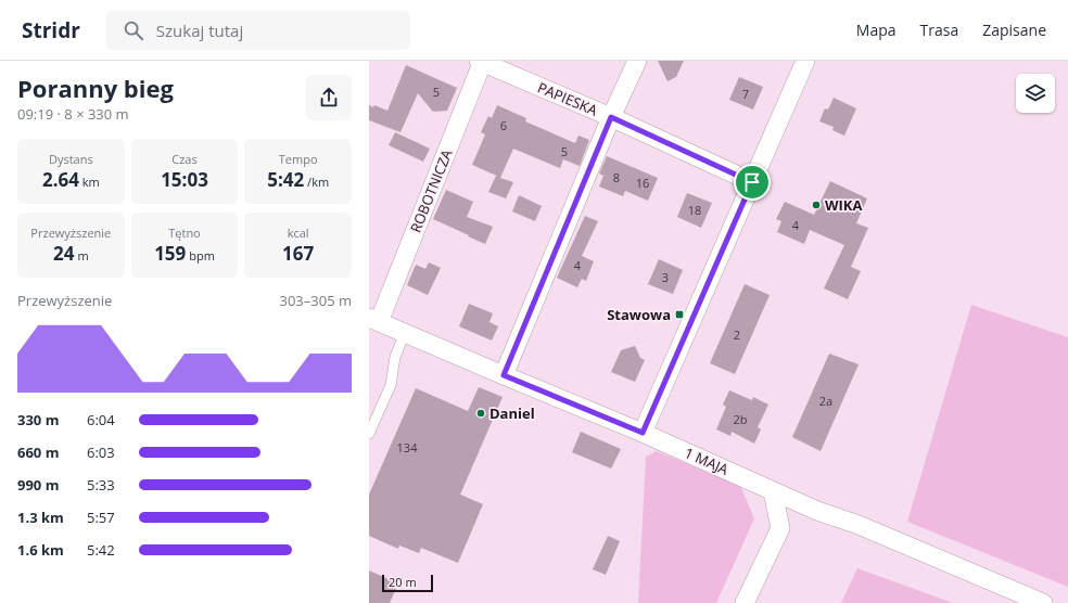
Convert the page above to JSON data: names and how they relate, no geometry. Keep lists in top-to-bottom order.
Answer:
{
  "streets": {
    "street": ["PAPIESKA", "ROBOTNICZA", "1 MAJA"]
  },
  "crossings": [
    ["PAPIESKA", "ROBOTNICZA"],
    ["ROBOTNICZA", "1 MAJA"]
  ],
  "places": {
    "other": ["WIKA", "Daniel"],
    "transit": ["Stawowa"]
  },
  "house_numbers": [
    "5",
    "7",
    "6",
    "5",
    "8",
    "16",
    "18",
    "4",
    "4",
    "3",
    "2",
    "2a",
    "2b",
    "134"
  ],
  "scale_bar": "20 m",
  "page": {
    "header": "Stridr",
    "search": "Szukaj tutaj",
    "nav": ["Mapa", "Trasa", "Zapisane"],
    "heading": ["Poranny bieg", "09:19 · 8 × 330 m"],
    "stats": [
      ["Dystans", "2.64 km"],
      ["Czas", "15:03"],
      ["Tempo", "5:42 /km"],
      ["Przewyższenie", "24 m"],
      ["Tętno", "159 bpm"],
      ["kcal", "167"]
    ],
    "chart": ["Przewyższenie", "303–305 m"],
    "list": [
      {
        "name": "330 m",
        "note": "6:04"
      },
      {
        "name": "660 m",
        "note": "6:03"
      },
      {
        "name": "990 m",
        "note": "5:33"
      },
      {
        "name": "1.3 km",
        "note": "5:57"
      },
      {
        "name": "1.6 km",
        "note": "5:42"
      }
    ],
    "scale": "20 m"
  }
}
